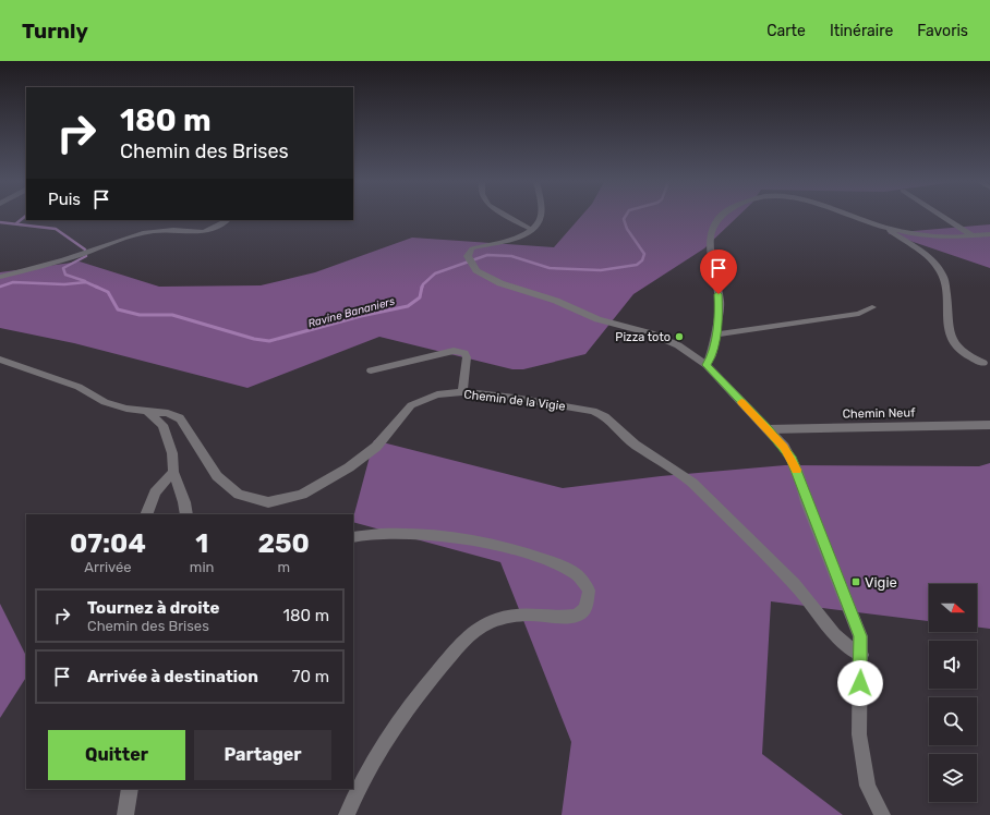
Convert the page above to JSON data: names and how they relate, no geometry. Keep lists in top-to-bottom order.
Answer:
{
  "streets": {
    "street": ["Chemin de la Vigie", "Chemin Neuf"]
  },
  "water": ["Ravine Bananiers"],
  "places": {
    "other": ["Pizza toto"],
    "transit": ["Vigie"]
  },
  "north": "right",
  "page": {
    "header": "Turnly",
    "nav": ["Carte", "Itinéraire", "Favoris"],
    "turn": ["180 m", "Chemin des Brises"],
    "then": "Puis",
    "eta": [
      "07:04",
      "Arrivée",
      "1",
      "min",
      "250",
      "m"
    ],
    "list": [
      {
        "name": "Tournez à droite",
        "note": "Chemin des Brises",
        "value": "180 m"
      },
      {
        "name": "Arrivée à destination",
        "value": "70 m"
      }
    ],
    "buttons": ["Quitter", "Partager"]
  }
}
